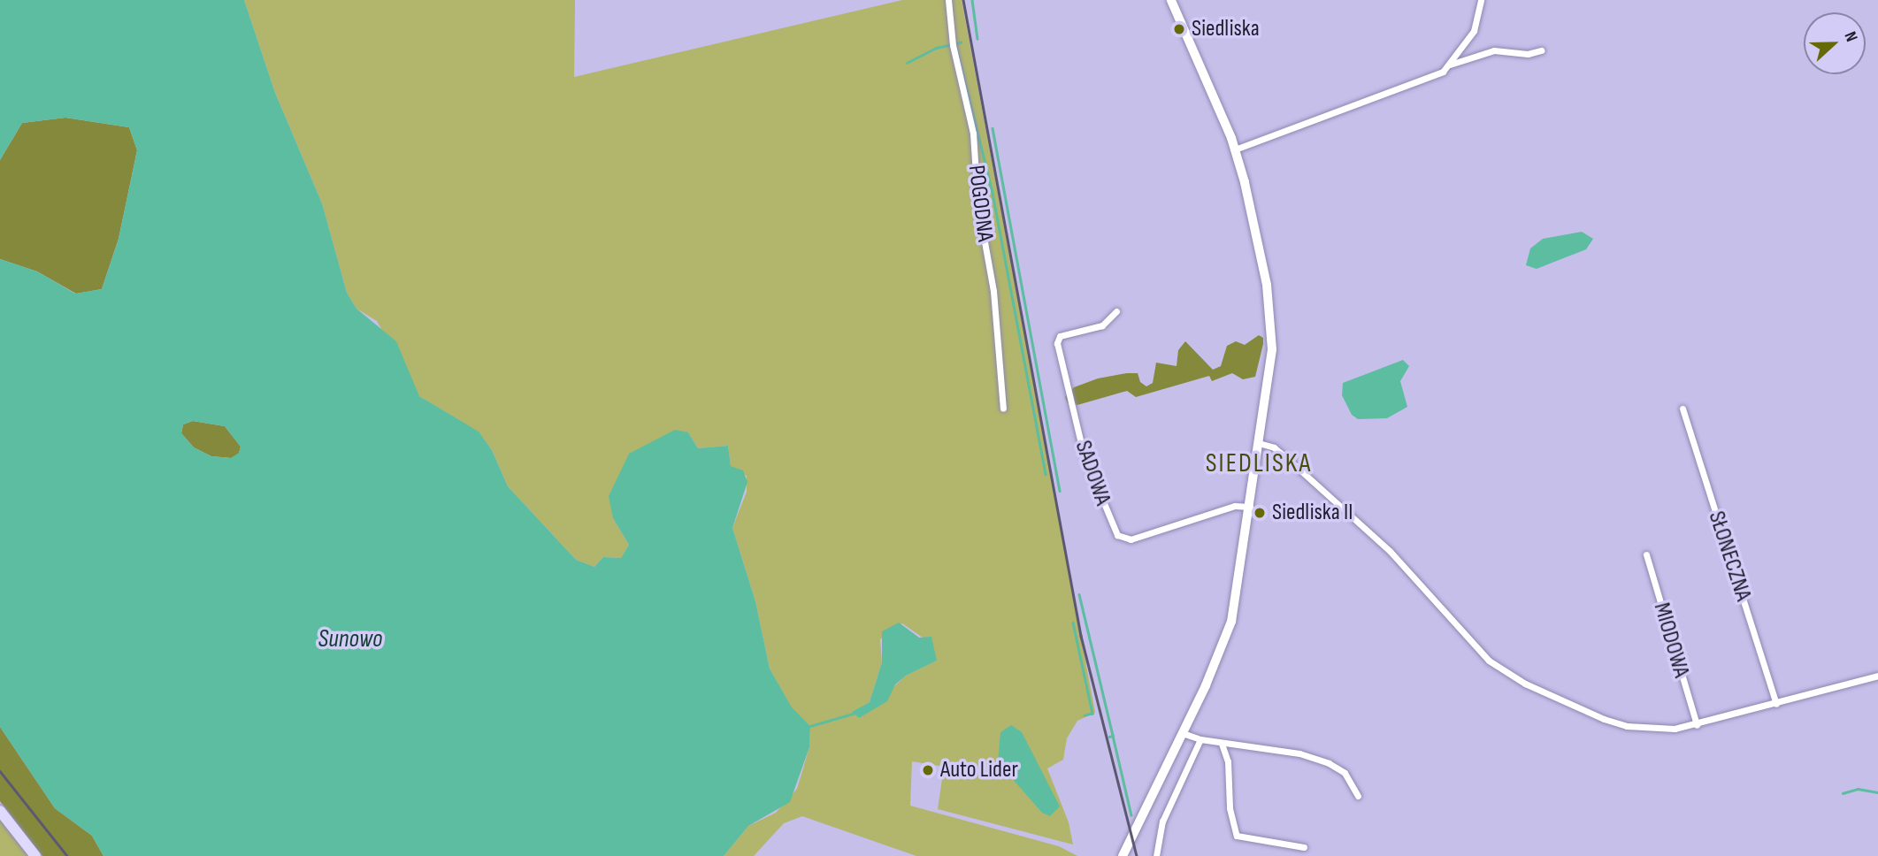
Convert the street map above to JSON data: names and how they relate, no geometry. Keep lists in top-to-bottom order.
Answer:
{
  "streets": {
    "street": [
      "POGODNA",
      "SADOWA",
      "SŁONECZNA",
      "MIODOWA"
    ]
  },
  "districts": ["SIEDLISKA"],
  "water": ["Sunowo"],
  "places": ["Siedliska", "Siedliska II", "Auto Lider"],
  "north": "right"
}
